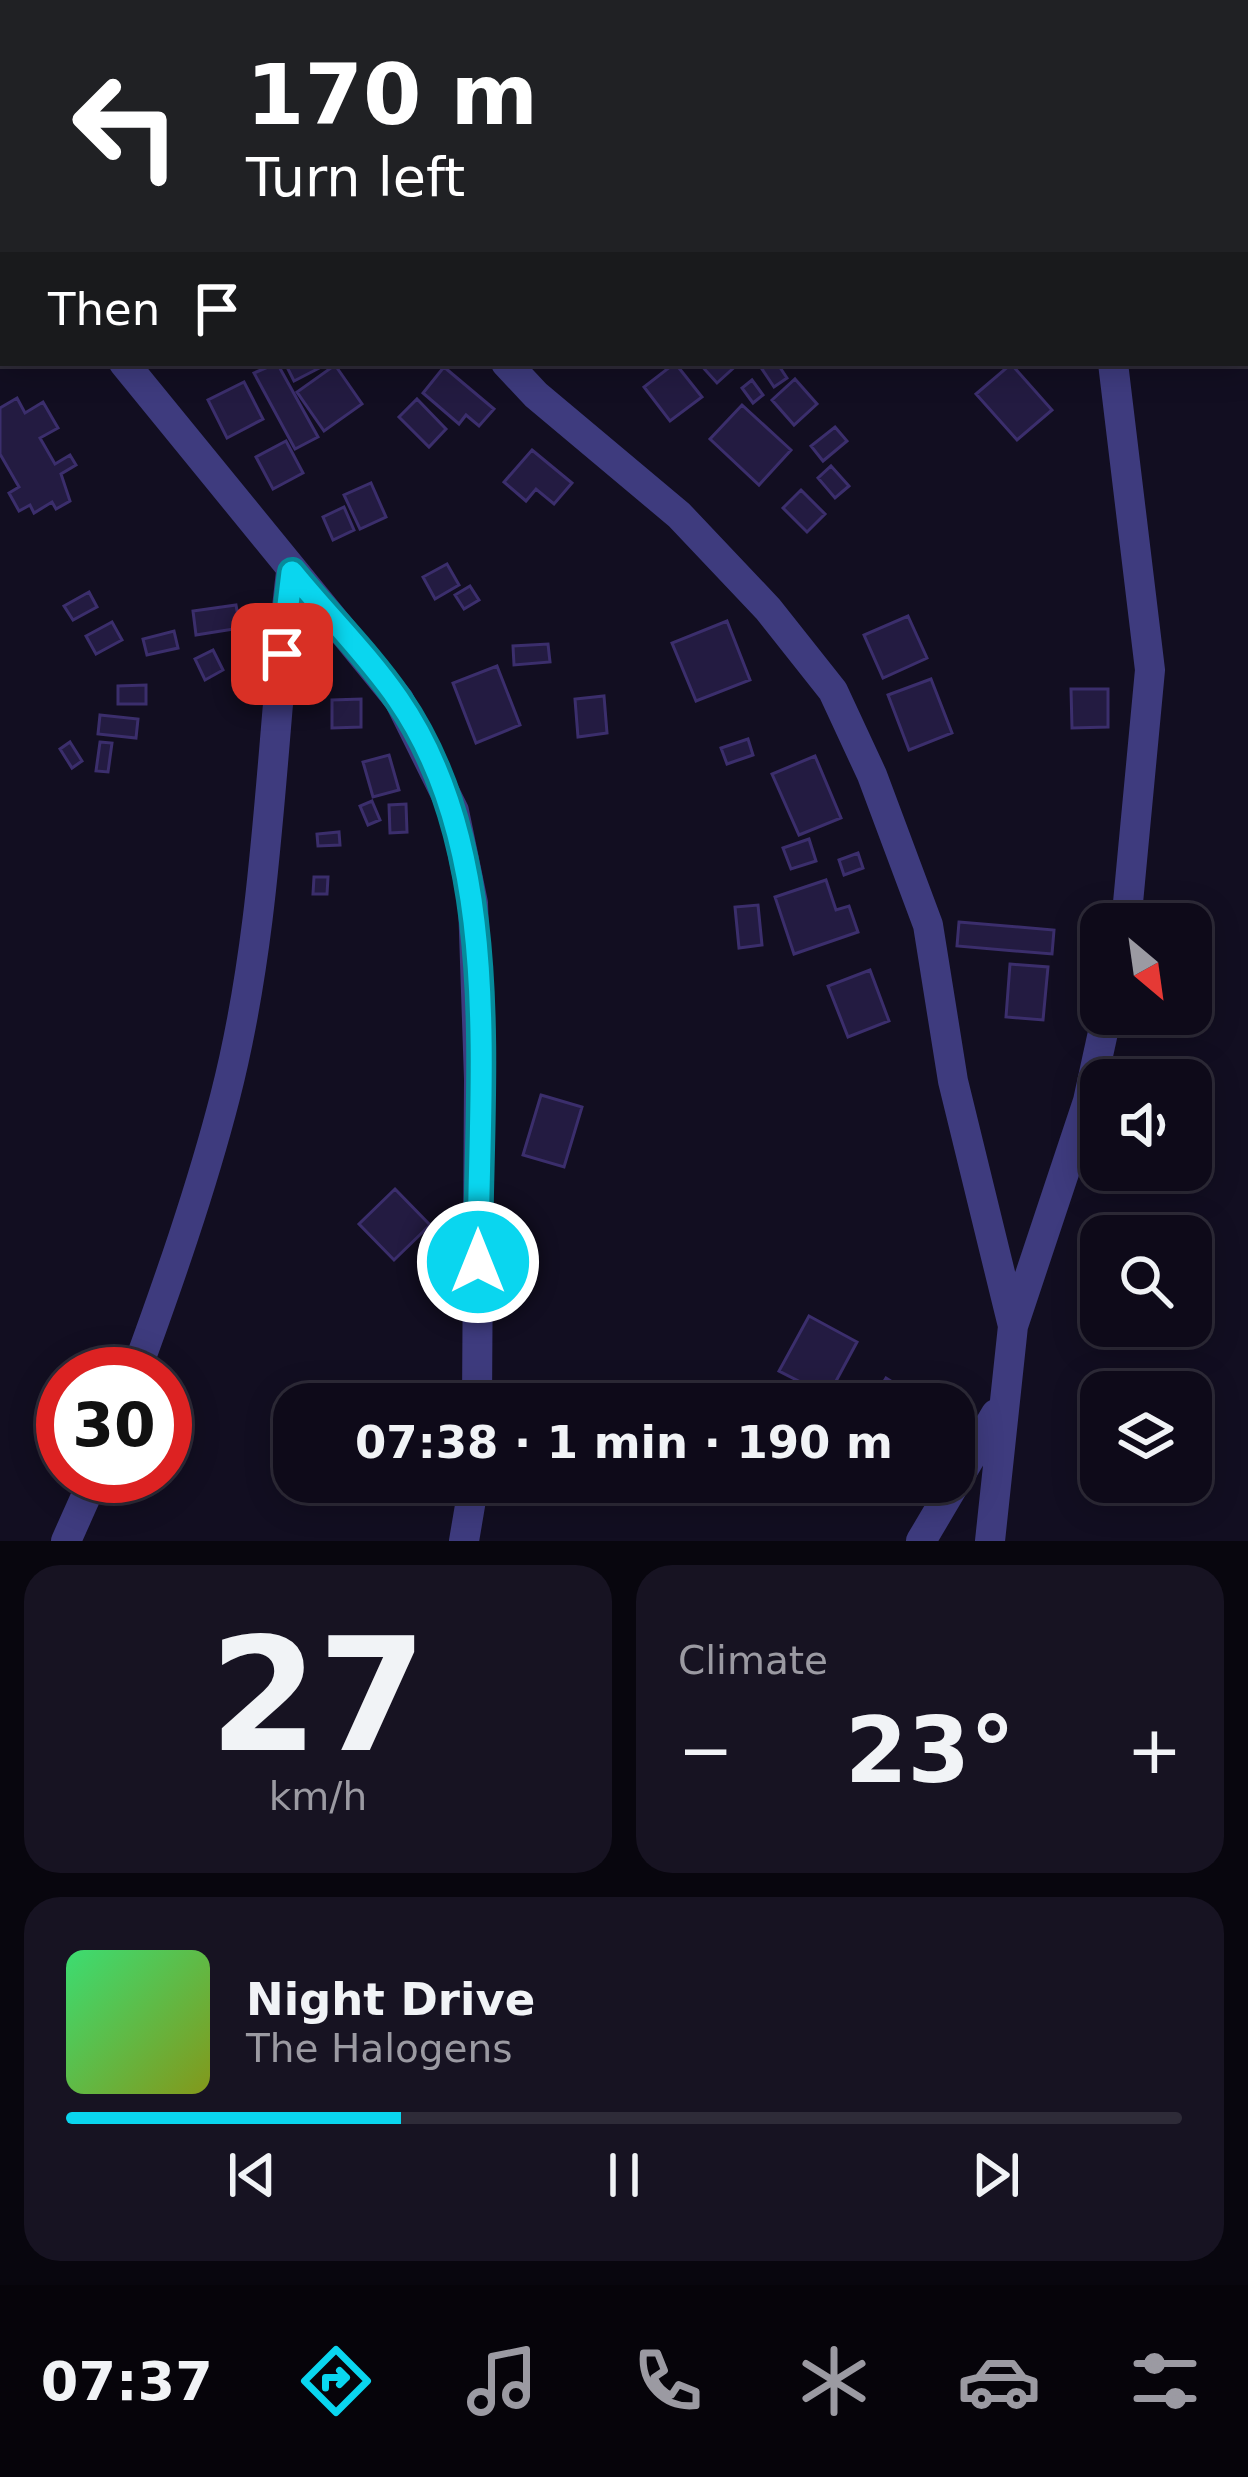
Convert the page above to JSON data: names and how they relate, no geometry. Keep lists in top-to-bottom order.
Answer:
{
  "north": "bottom right",
  "page": {
    "turn": ["170 m", "Turn left"],
    "then": "Then",
    "limit": "30",
    "trip": "07:38 · 1 min · 190 m",
    "tile": [
      ["27", "km/h"],
      "Climate"
    ],
    "heat": ["−", "23°", "+"],
    "song": ["Night Drive", "The Halogens"],
    "tabs": "07:37"
  }
}
